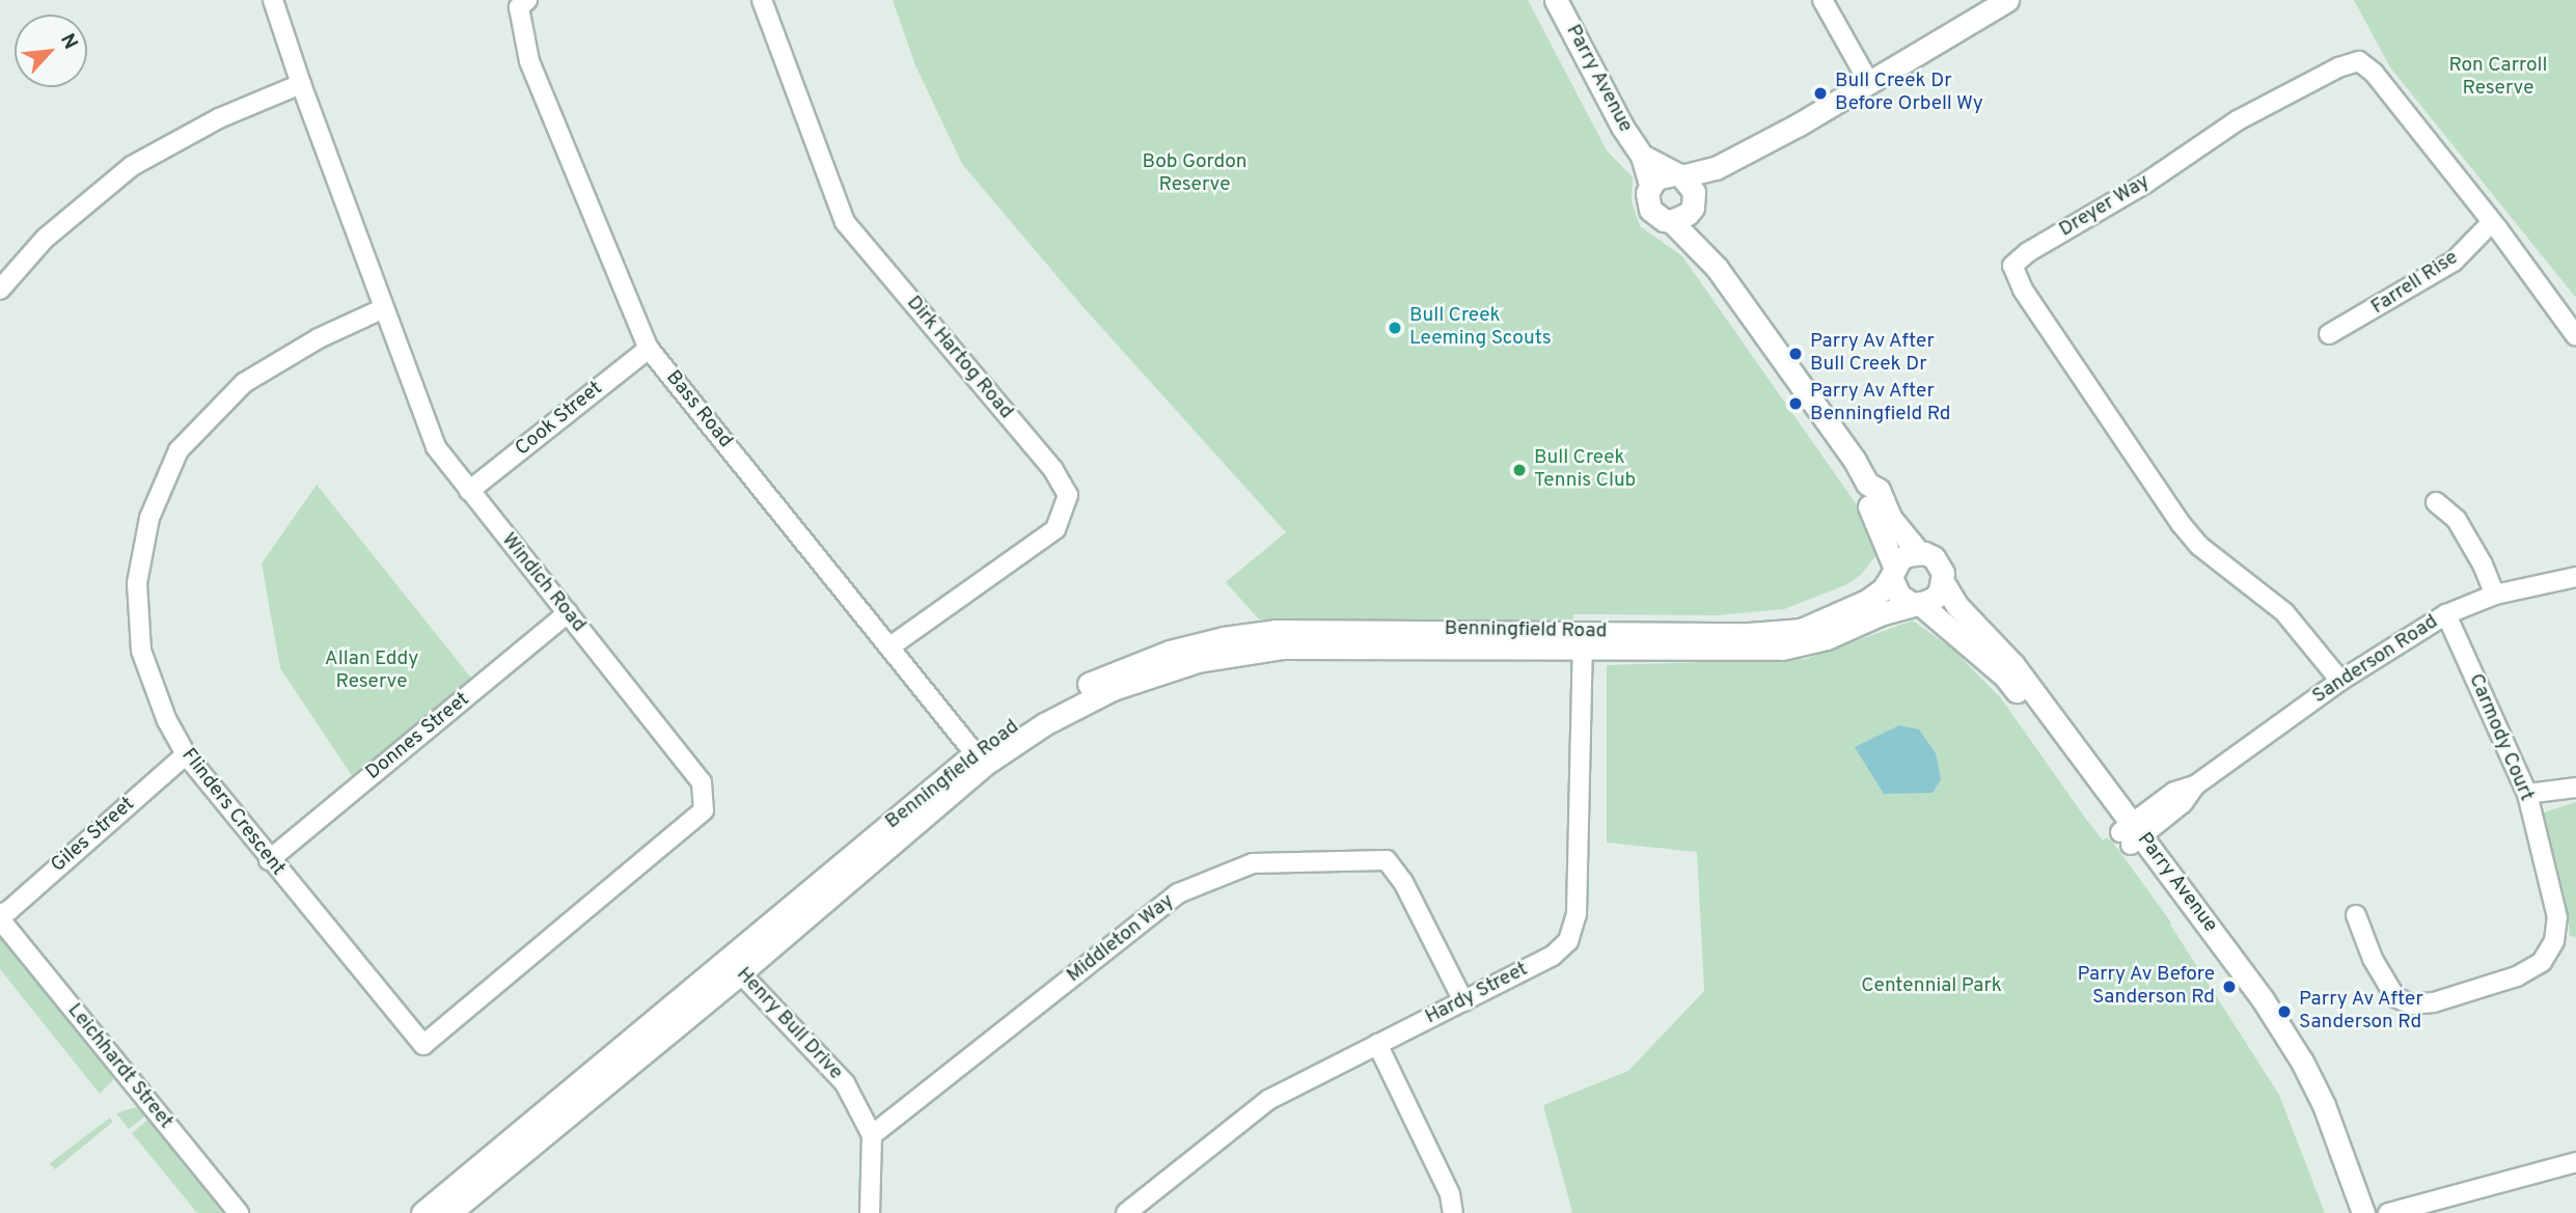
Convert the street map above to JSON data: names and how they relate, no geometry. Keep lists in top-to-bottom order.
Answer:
{
  "streets": {
    "main road": ["Parry Avenue", "Benningfield Road"],
    "street": [
      "Dreyer Way",
      "Farrell Rise",
      "Dirk Hartog Road",
      "Bass Road",
      "Cook Street",
      "Windich Road",
      "Sanderson Road",
      "Donnes Street",
      "Carmody Court",
      "Flinders Crescent",
      "Giles Street",
      "Middleton Way",
      "Hardy Street",
      "Henry Bull Drive",
      "Leichhardt Street"
    ]
  },
  "crossings": [
    ["Parry Avenue", "Benningfield Road"],
    ["Parry Avenue", "Sanderson Road"],
    ["Dreyer Way", "Farrell Rise"],
    ["Dreyer Way", "Sanderson Road"],
    ["Dirk Hartog Road", "Bass Road"],
    ["Bass Road", "Cook Street"],
    ["Bass Road", "Benningfield Road"],
    ["Cook Street", "Windich Road"],
    ["Windich Road", "Donnes Street"],
    ["Windich Road", "Flinders Crescent"],
    ["Benningfield Road", "Hardy Street"],
    ["Benningfield Road", "Henry Bull Drive"],
    ["Sanderson Road", "Carmody Court"],
    ["Donnes Street", "Flinders Crescent"],
    ["Flinders Crescent", "Giles Street"],
    ["Giles Street", "Leichhardt Street"],
    ["Middleton Way", "Hardy Street"],
    ["Middleton Way", "Henry Bull Drive"]
  ],
  "parks": [
    "Ron Carroll Reserve",
    "Bob Gordon Reserve",
    "Allan Eddy Reserve",
    "Centennial Park"
  ],
  "places": [
    "Bull Creek Dr Before Orbell Wy",
    "Bull Creek Leeming Scouts",
    "Parry Av After Bull Creek Dr",
    "Parry Av After Benningfield Rd",
    "Bull Creek Tennis Club",
    "Parry Av Before Sanderson Rd",
    "Parry Av After Sanderson Rd"
  ],
  "north": "top right"
}
